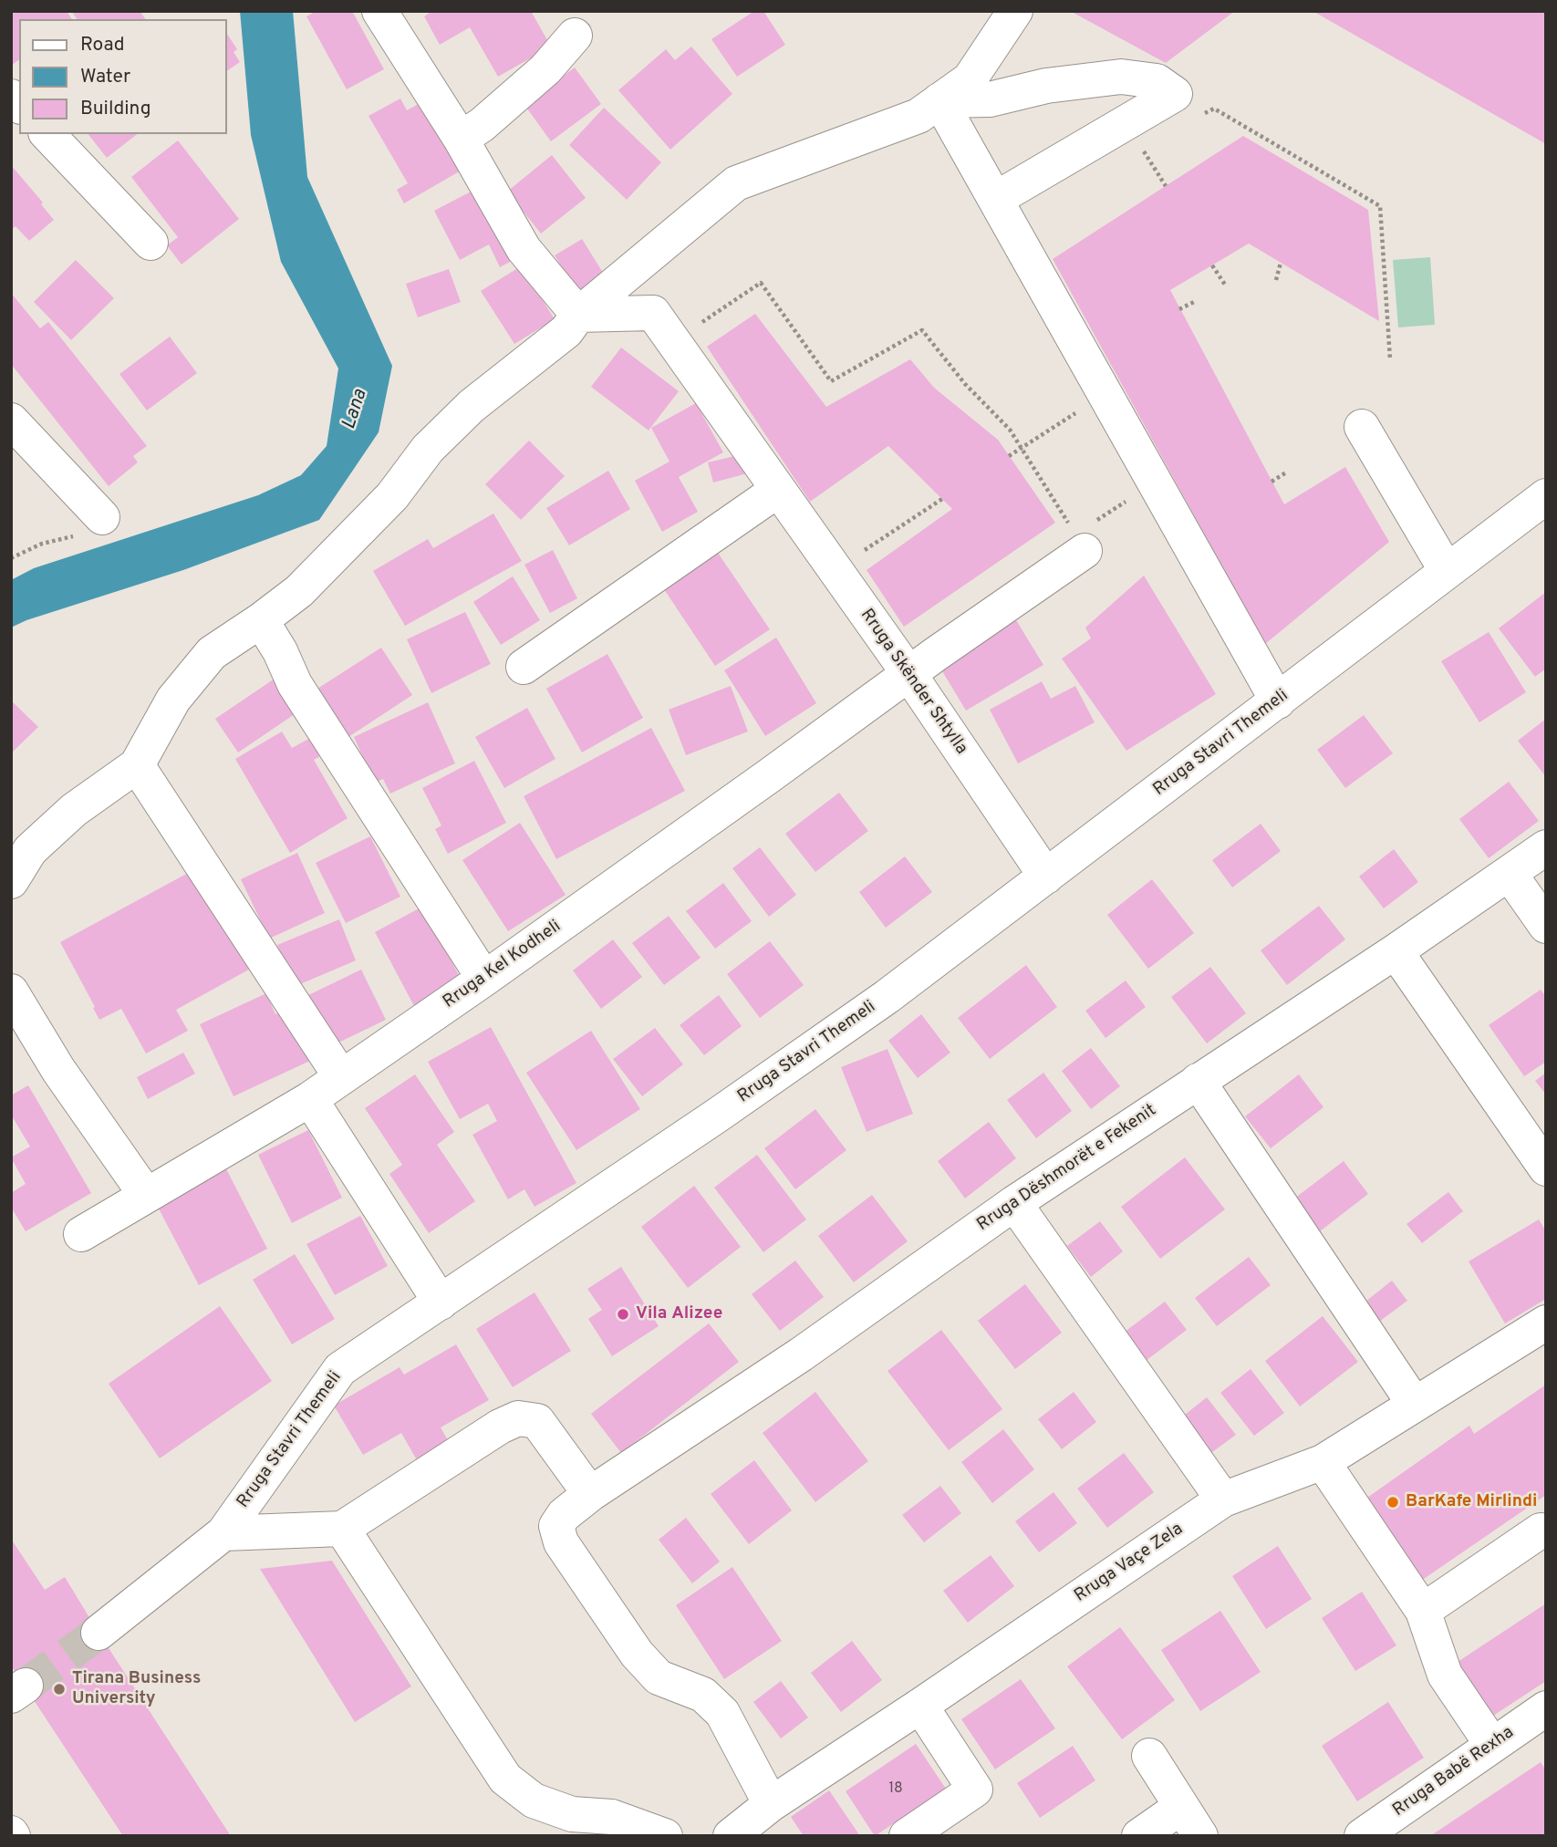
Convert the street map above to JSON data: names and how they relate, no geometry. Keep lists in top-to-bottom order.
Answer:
{
  "streets": {
    "street": [
      "Rruga Skënder Shtylla",
      "Rruga Stavri Themeli",
      "Rruga Kel Kodheli",
      "Rruga Dëshmorët e Fekenit",
      "Rruga Vaçe Zela",
      "Rruga Babë Rexha"
    ]
  },
  "crossings": [
    ["Rruga Skënder Shtylla", "Rruga Stavri Themeli"],
    ["Rruga Skënder Shtylla", "Rruga Kel Kodheli"],
    ["Rruga Dëshmorët e Fekenit", "Rruga Vaçe Zela"]
  ],
  "water": ["Lana"],
  "places": ["Vila Alizee", "BarKafe Mirlindi", "Tirana Business University"],
  "house_numbers": ["18"],
  "legend": ["Road", "Water", "Building"]
}
